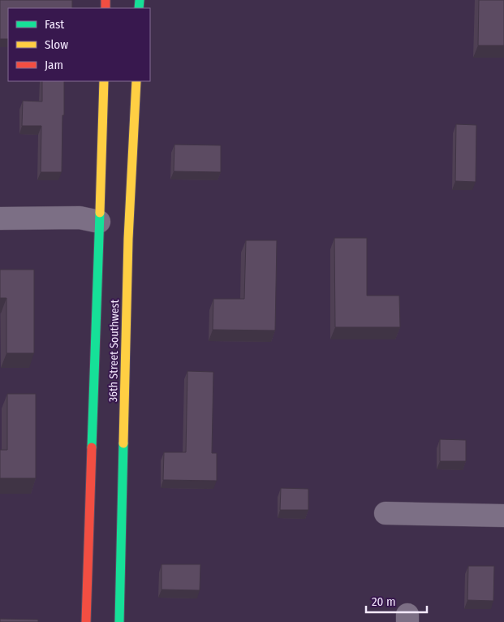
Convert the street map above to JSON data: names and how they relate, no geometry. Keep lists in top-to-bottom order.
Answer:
{
  "streets": {
    "street": ["36th Street Southwest"]
  },
  "legend": ["Fast", "Slow", "Jam"],
  "scale_bar": "20 m"
}
